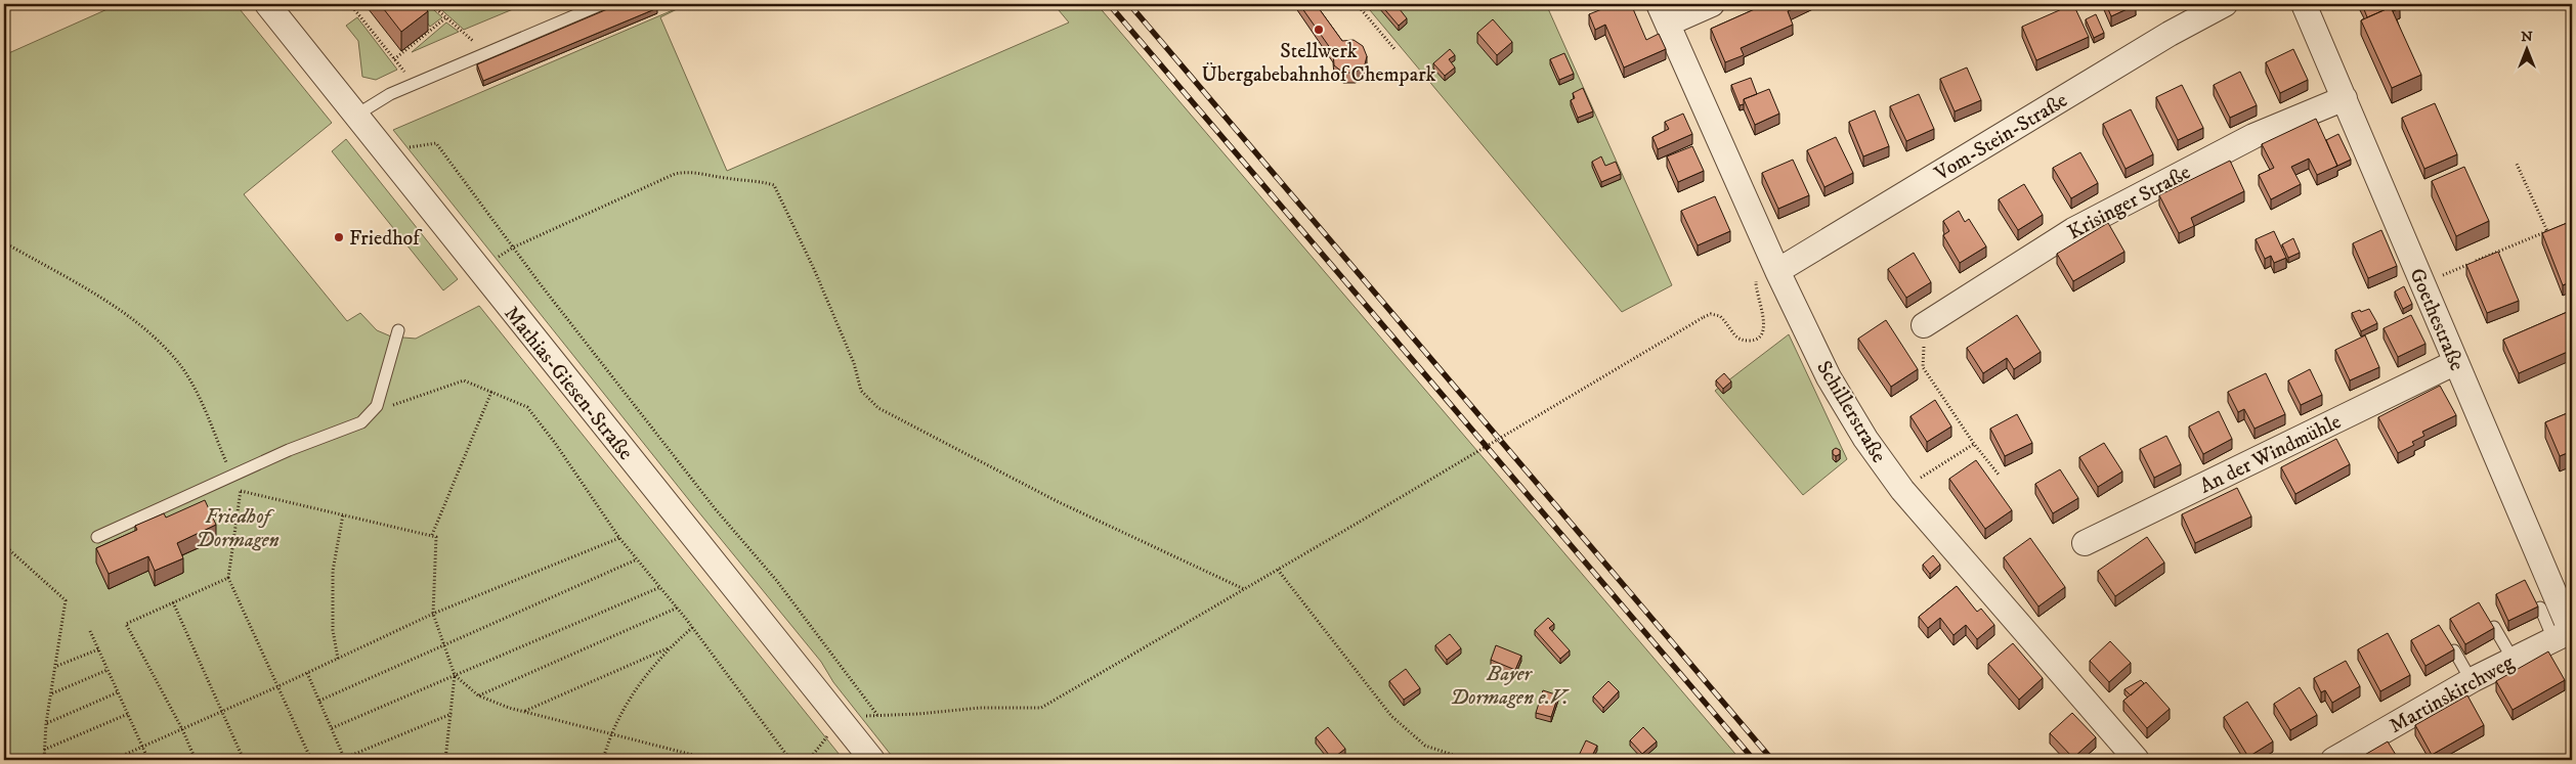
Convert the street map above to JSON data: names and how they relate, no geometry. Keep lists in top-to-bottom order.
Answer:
{
  "streets": {
    "street": [
      "Vom-Stein-Straße",
      "Krisinger Straße",
      "Goethestraße",
      "Mathias-Giesen-Straße",
      "Schillerstraße",
      "An der Windmühle",
      "Martinskirchweg"
    ]
  },
  "crossings": [
    ["Vom-Stein-Straße", "Schillerstraße"],
    ["Krisinger Straße", "Goethestraße"],
    ["Goethestraße", "An der Windmühle"],
    ["Goethestraße", "Martinskirchweg"]
  ],
  "parks": ["Friedhof Dormagen", "Bayer Dormagen e.V."],
  "places": ["Stellwerk Übergabebahnhof Chempark", "Friedhof"],
  "north": "top"
}
